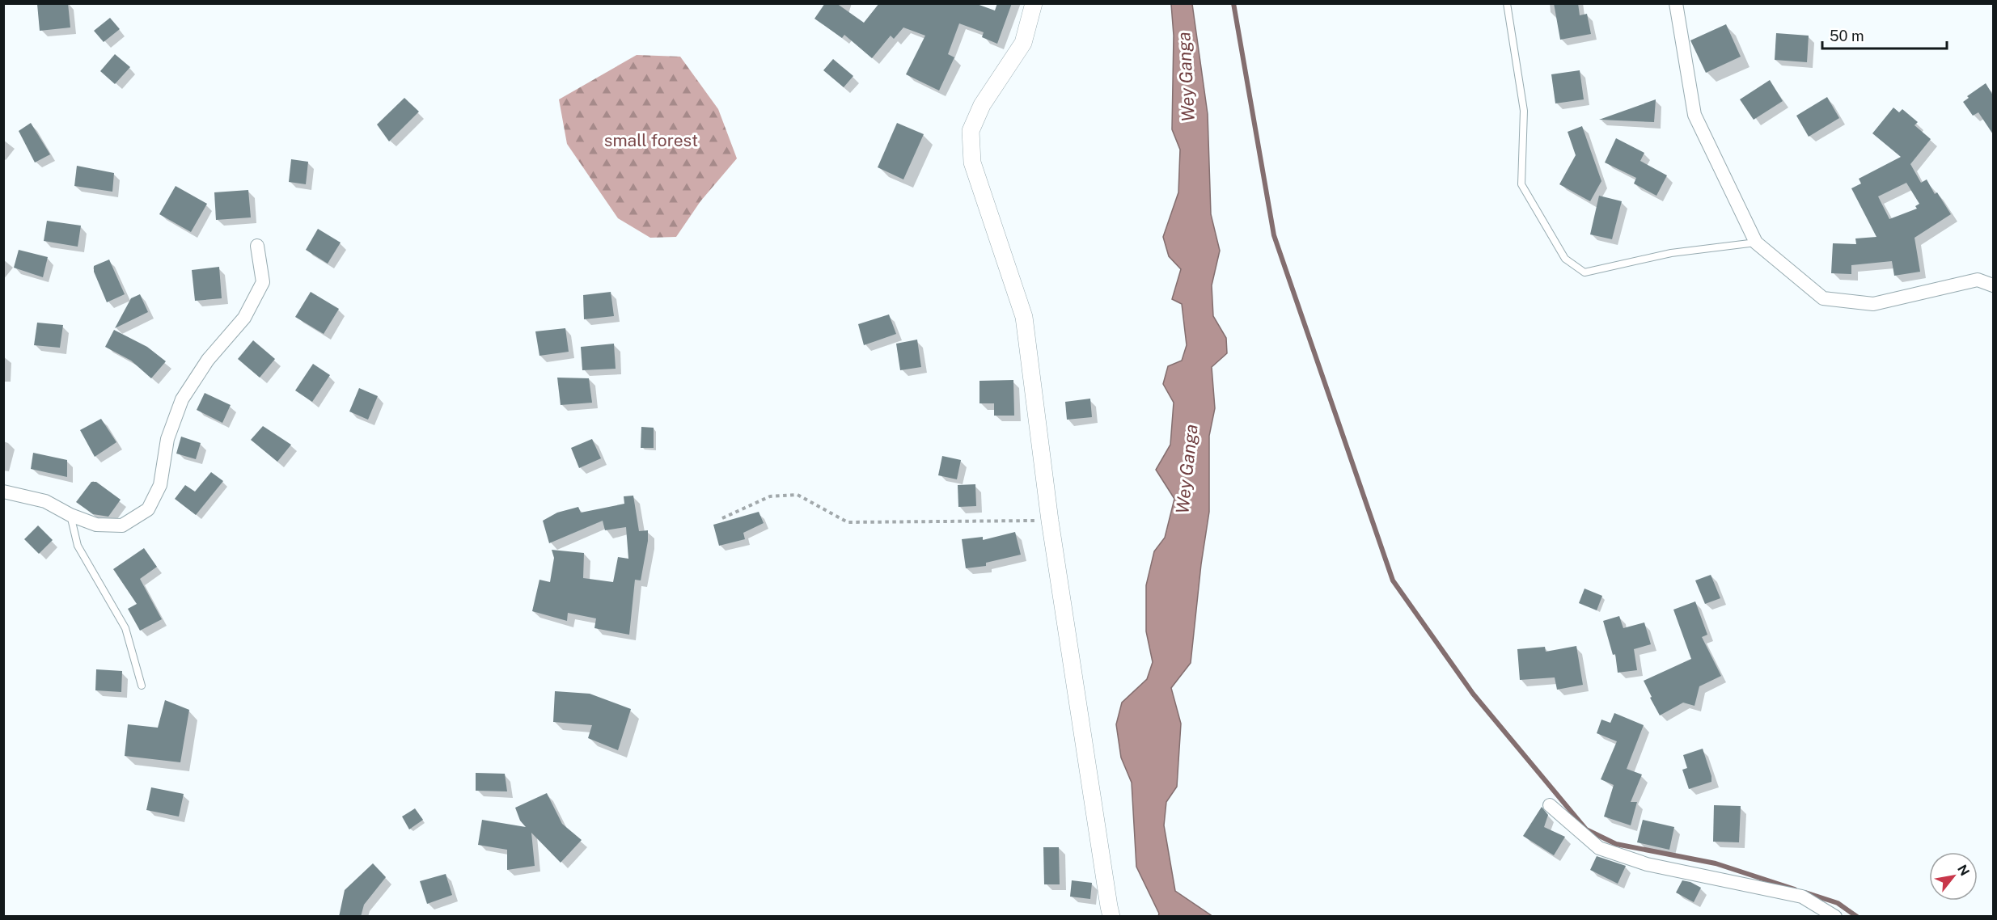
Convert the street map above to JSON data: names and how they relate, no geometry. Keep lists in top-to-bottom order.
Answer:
{
  "water": ["Wey Ganga"],
  "parks": ["small forest"],
  "scale_bar": "50 m",
  "north": "top right"
}
